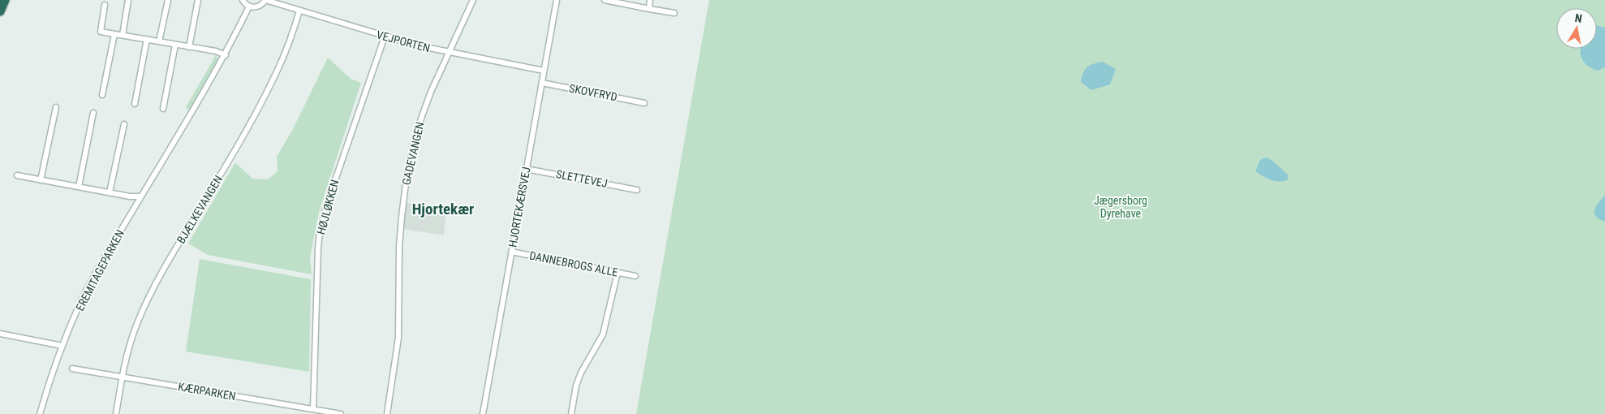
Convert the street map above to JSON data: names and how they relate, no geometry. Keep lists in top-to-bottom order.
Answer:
{
  "streets": {
    "street": [
      "VEJPORTEN",
      "SKOVFRYD",
      "GADEVANGEN",
      "SLETTEVEJ",
      "HØJLØKKEN",
      "HJORTEKÆRSVEJ",
      "BJÆLKEVANGEN",
      "DANNEBROGS ALLE",
      "EREMITAGEPARKEN",
      "KÆRPARKEN"
    ]
  },
  "crossings": [
    ["VEJPORTEN", "GADEVANGEN"],
    ["VEJPORTEN", "HØJLØKKEN"],
    ["VEJPORTEN", "HJORTEKÆRSVEJ"],
    ["VEJPORTEN", "BJÆLKEVANGEN"],
    ["SKOVFRYD", "HJORTEKÆRSVEJ"],
    ["SLETTEVEJ", "HJORTEKÆRSVEJ"],
    ["HØJLØKKEN", "KÆRPARKEN"],
    ["HJORTEKÆRSVEJ", "DANNEBROGS ALLE"],
    ["BJÆLKEVANGEN", "KÆRPARKEN"]
  ],
  "districts": ["Hjortekær"],
  "parks": ["Jægersborg Dyrehave"],
  "north": "top"
}
